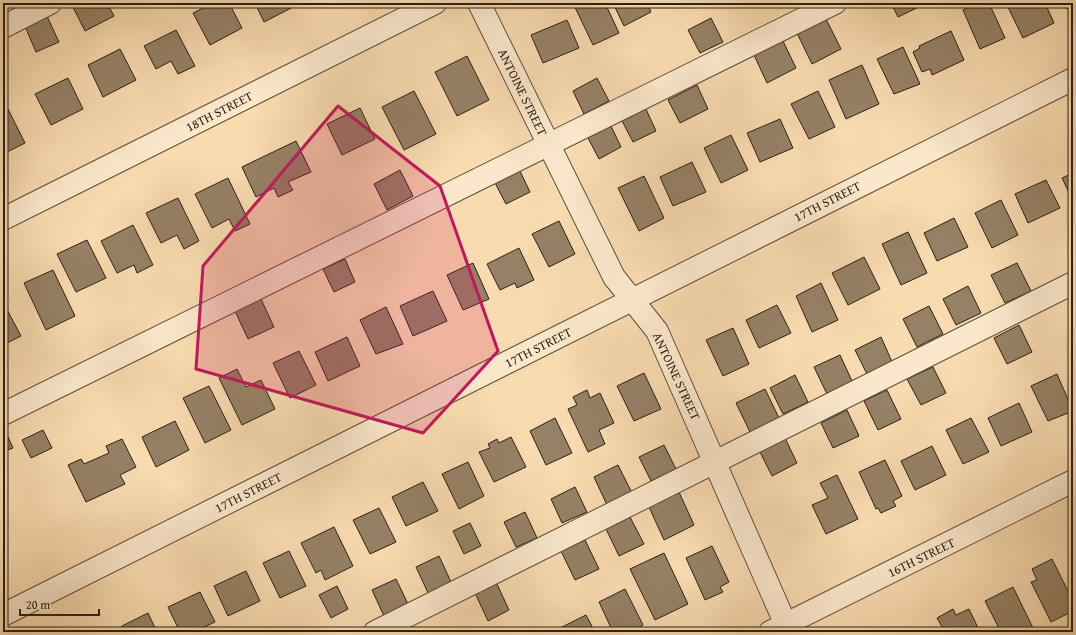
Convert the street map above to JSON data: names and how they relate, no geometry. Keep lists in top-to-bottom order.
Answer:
{
  "streets": {
    "street": [
      "ANTOINE STREET",
      "18TH STREET",
      "17TH STREET",
      "16TH STREET"
    ]
  },
  "crossings": [
    ["ANTOINE STREET", "17TH STREET"],
    ["ANTOINE STREET", "16TH STREET"]
  ],
  "scale_bar": "20 m"
}
